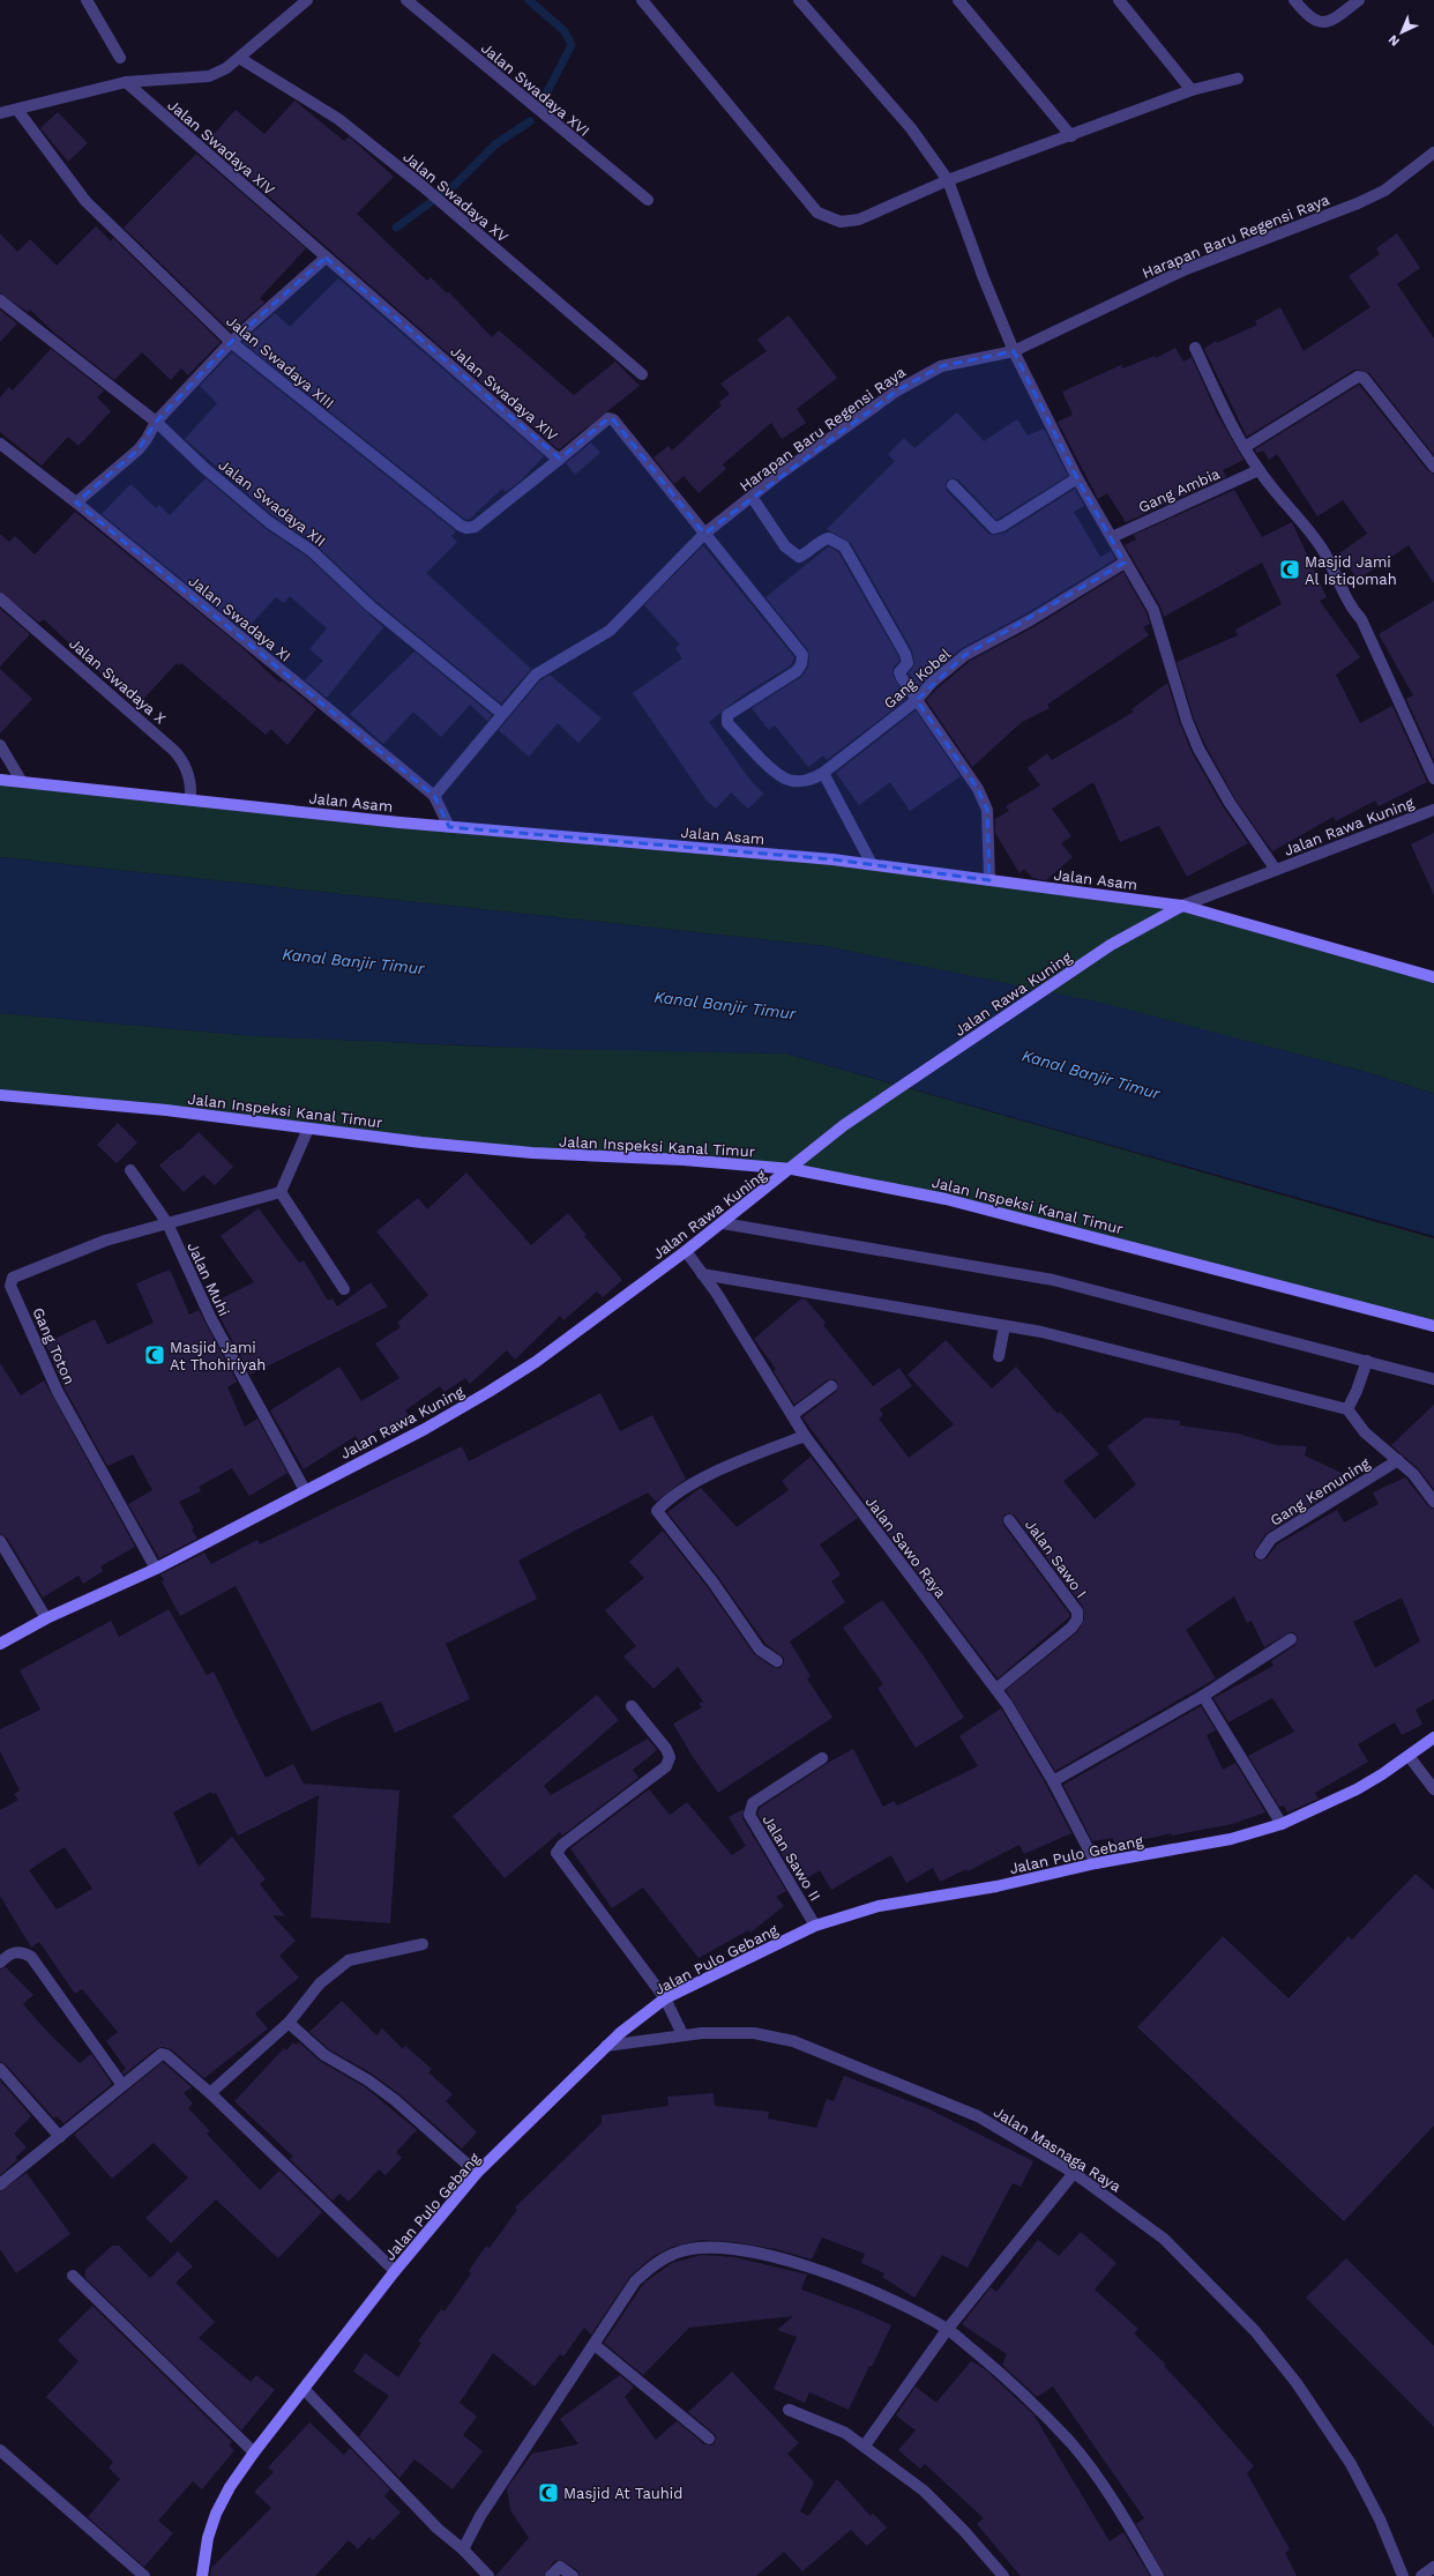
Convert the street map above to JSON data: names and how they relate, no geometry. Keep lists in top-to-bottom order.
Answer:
{
  "streets": {
    "street": [
      "Jalan Swadaya XVI",
      "Jalan Swadaya XIV",
      "Jalan Swadaya XV",
      "Harapan Baru Regensi Raya",
      "Jalan Swadaya XIII",
      "Gang Ambia",
      "Jalan Swadaya XII",
      "Jalan Swadaya XI",
      "Gang Kobel",
      "Jalan Swadaya X",
      "Jalan Asam",
      "Jalan Rawa Kuning",
      "Jalan Inspeksi Kanal Timur",
      "Jalan Muhi",
      "Gang Toton",
      "Gang Kemuning",
      "Jalan Sawo Raya",
      "Jalan Sawo I",
      "Jalan Pulo Gebang",
      "Jalan Sawo II",
      "Jalan Masnaga Raya"
    ]
  },
  "crossings": [
    ["Jalan Swadaya XIV", "Harapan Baru Regensi Raya"],
    ["Jalan Swadaya XIV", "Jalan Swadaya XIII"],
    ["Jalan Swadaya XIV", "Gang Kobel"],
    ["Harapan Baru Regensi Raya", "Jalan Swadaya XII"],
    ["Harapan Baru Regensi Raya", "Jalan Swadaya XI"],
    ["Jalan Swadaya XI", "Jalan Asam"],
    ["Jalan Swadaya X", "Jalan Asam"],
    ["Jalan Asam", "Jalan Rawa Kuning"],
    ["Jalan Rawa Kuning", "Jalan Inspeksi Kanal Timur"],
    ["Jalan Rawa Kuning", "Jalan Muhi"],
    ["Jalan Rawa Kuning", "Gang Toton"],
    ["Jalan Rawa Kuning", "Jalan Sawo Raya"],
    ["Jalan Muhi", "Gang Toton"],
    ["Jalan Sawo Raya", "Jalan Sawo I"],
    ["Jalan Sawo Raya", "Jalan Pulo Gebang"],
    ["Jalan Pulo Gebang", "Jalan Sawo II"],
    ["Jalan Pulo Gebang", "Jalan Masnaga Raya"]
  ],
  "water": ["Kanal Banjir Timur"],
  "places": {
    "mosque": ["Masjid Jami Al Istiqomah", "Masjid Jami At Thohiriyah", "Masjid At Tauhid"]
  },
  "north": "bottom left"
}
